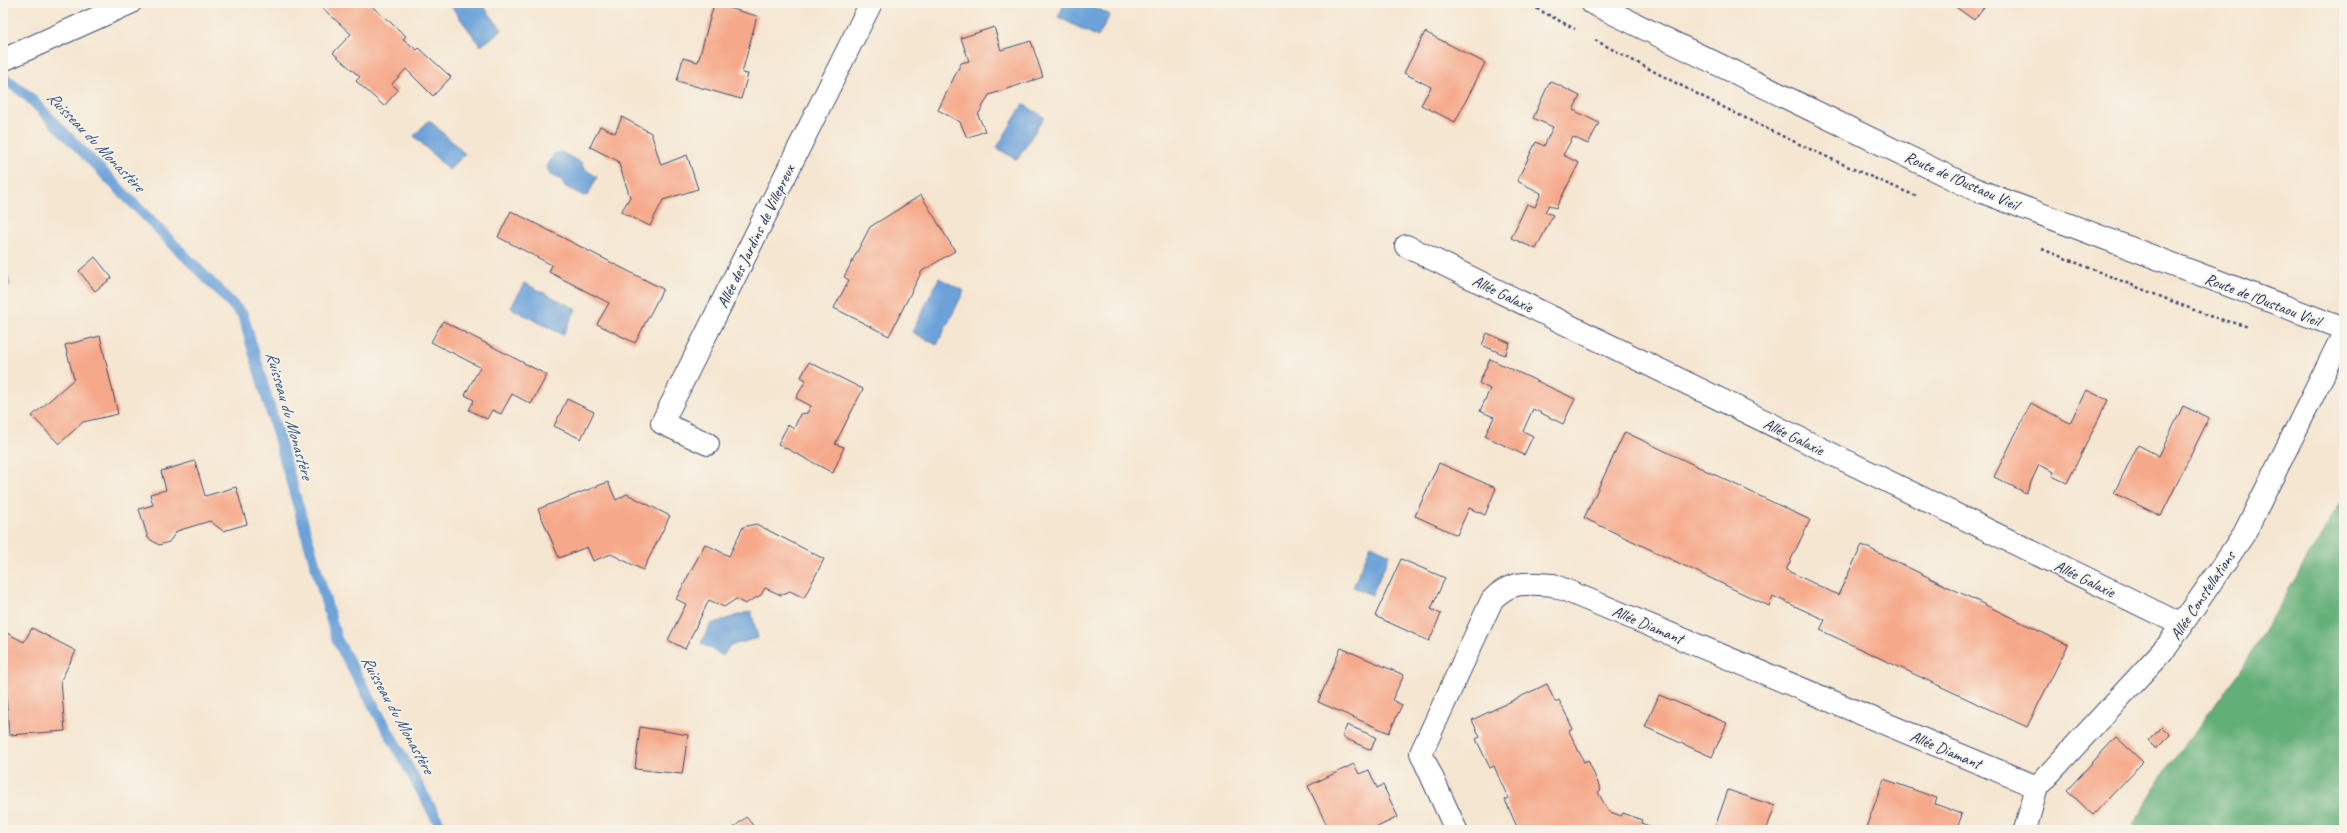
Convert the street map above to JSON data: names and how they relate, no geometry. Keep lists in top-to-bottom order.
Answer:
{
  "streets": {
    "street": [
      "Route de l'Oustaou Vieil",
      "Allée des Jardins de Villepreux",
      "Allée Galaxie",
      "Allée Constellations",
      "Allée Diamant"
    ]
  },
  "crossings": [
    ["Allée Galaxie", "Allée Constellations"],
    ["Allée Constellations", "Allée Diamant"]
  ],
  "water": ["Ruisseau du Monastère"]
}
